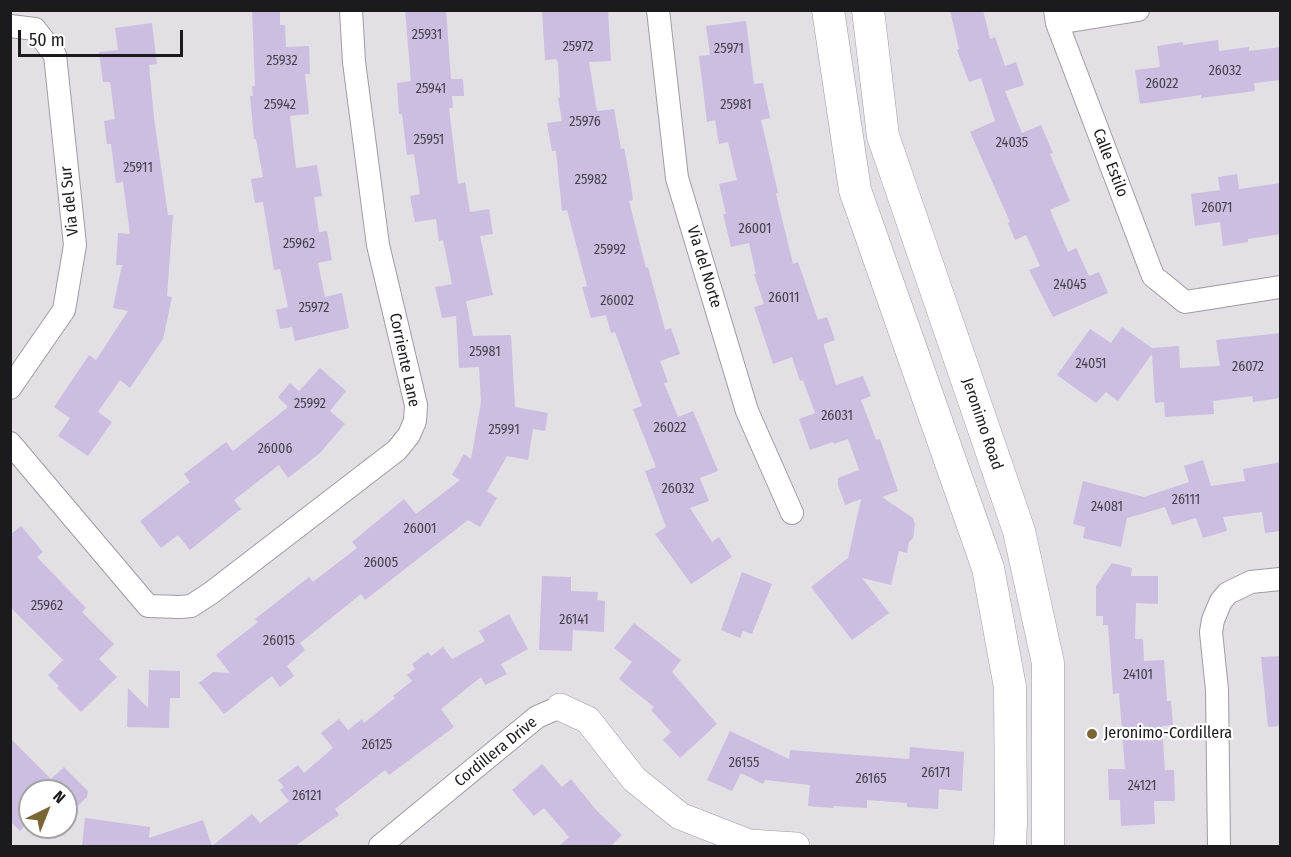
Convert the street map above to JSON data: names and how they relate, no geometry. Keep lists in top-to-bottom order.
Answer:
{
  "streets": {
    "main road": ["Jeronimo Road"],
    "street": [
      "Calle Estilo",
      "Via del Sur",
      "Via del Norte",
      "Corriente Lane",
      "Cordillera Drive"
    ]
  },
  "places": ["Jeronimo-Cordillera"],
  "house_numbers": [
    "25931",
    "25972",
    "25971",
    "25932",
    "26032",
    "26022",
    "25941",
    "25942",
    "25981",
    "25976",
    "25951",
    "24035",
    "25911",
    "25982",
    "26071",
    "26001",
    "25962",
    "25992",
    "24045",
    "26011",
    "26002",
    "25972",
    "25981",
    "24051",
    "26072",
    "25992",
    "26031",
    "26022",
    "25991",
    "26006",
    "26032",
    "26111",
    "24081",
    "26001",
    "26005",
    "25962",
    "26141",
    "26015",
    "24101",
    "26125",
    "26155",
    "26171",
    "26165",
    "24121",
    "26121"
  ],
  "scale_bar": "50 m",
  "north": "top right"
}
